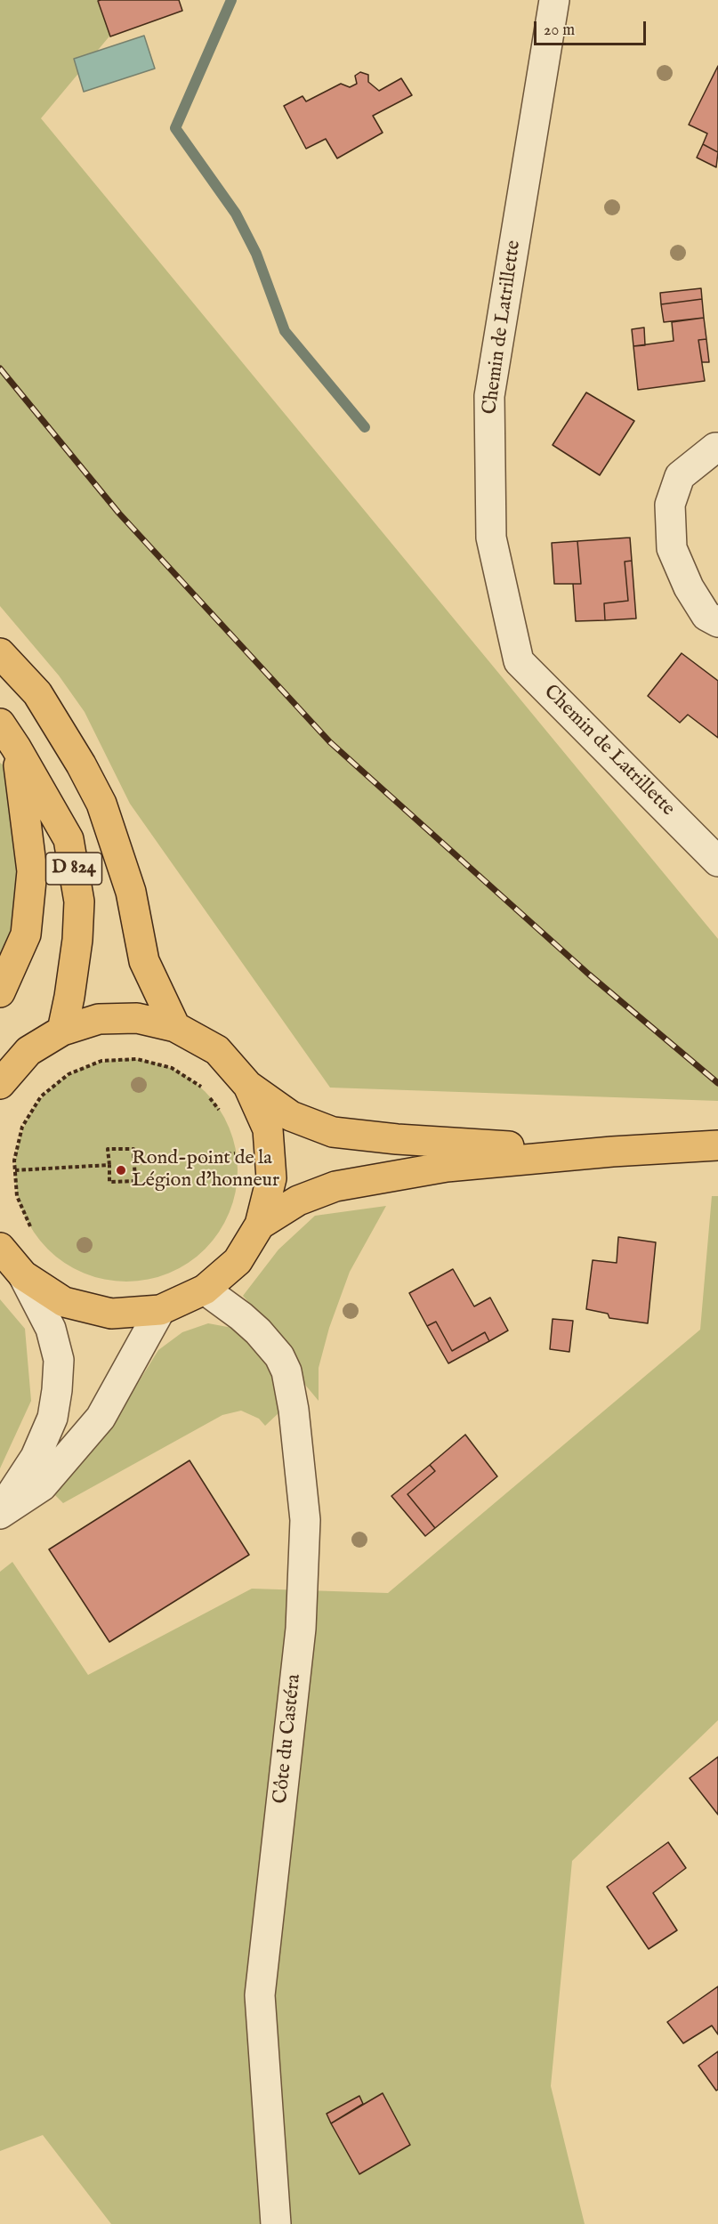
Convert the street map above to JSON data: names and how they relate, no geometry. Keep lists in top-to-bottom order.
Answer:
{
  "streets": {
    "main road": ["D 824"],
    "street": ["Chemin de Latrillette", "Côte du Castéra"]
  },
  "places": ["Rond-point de la Légion d'honneur"],
  "scale_bar": "20 m"
}
